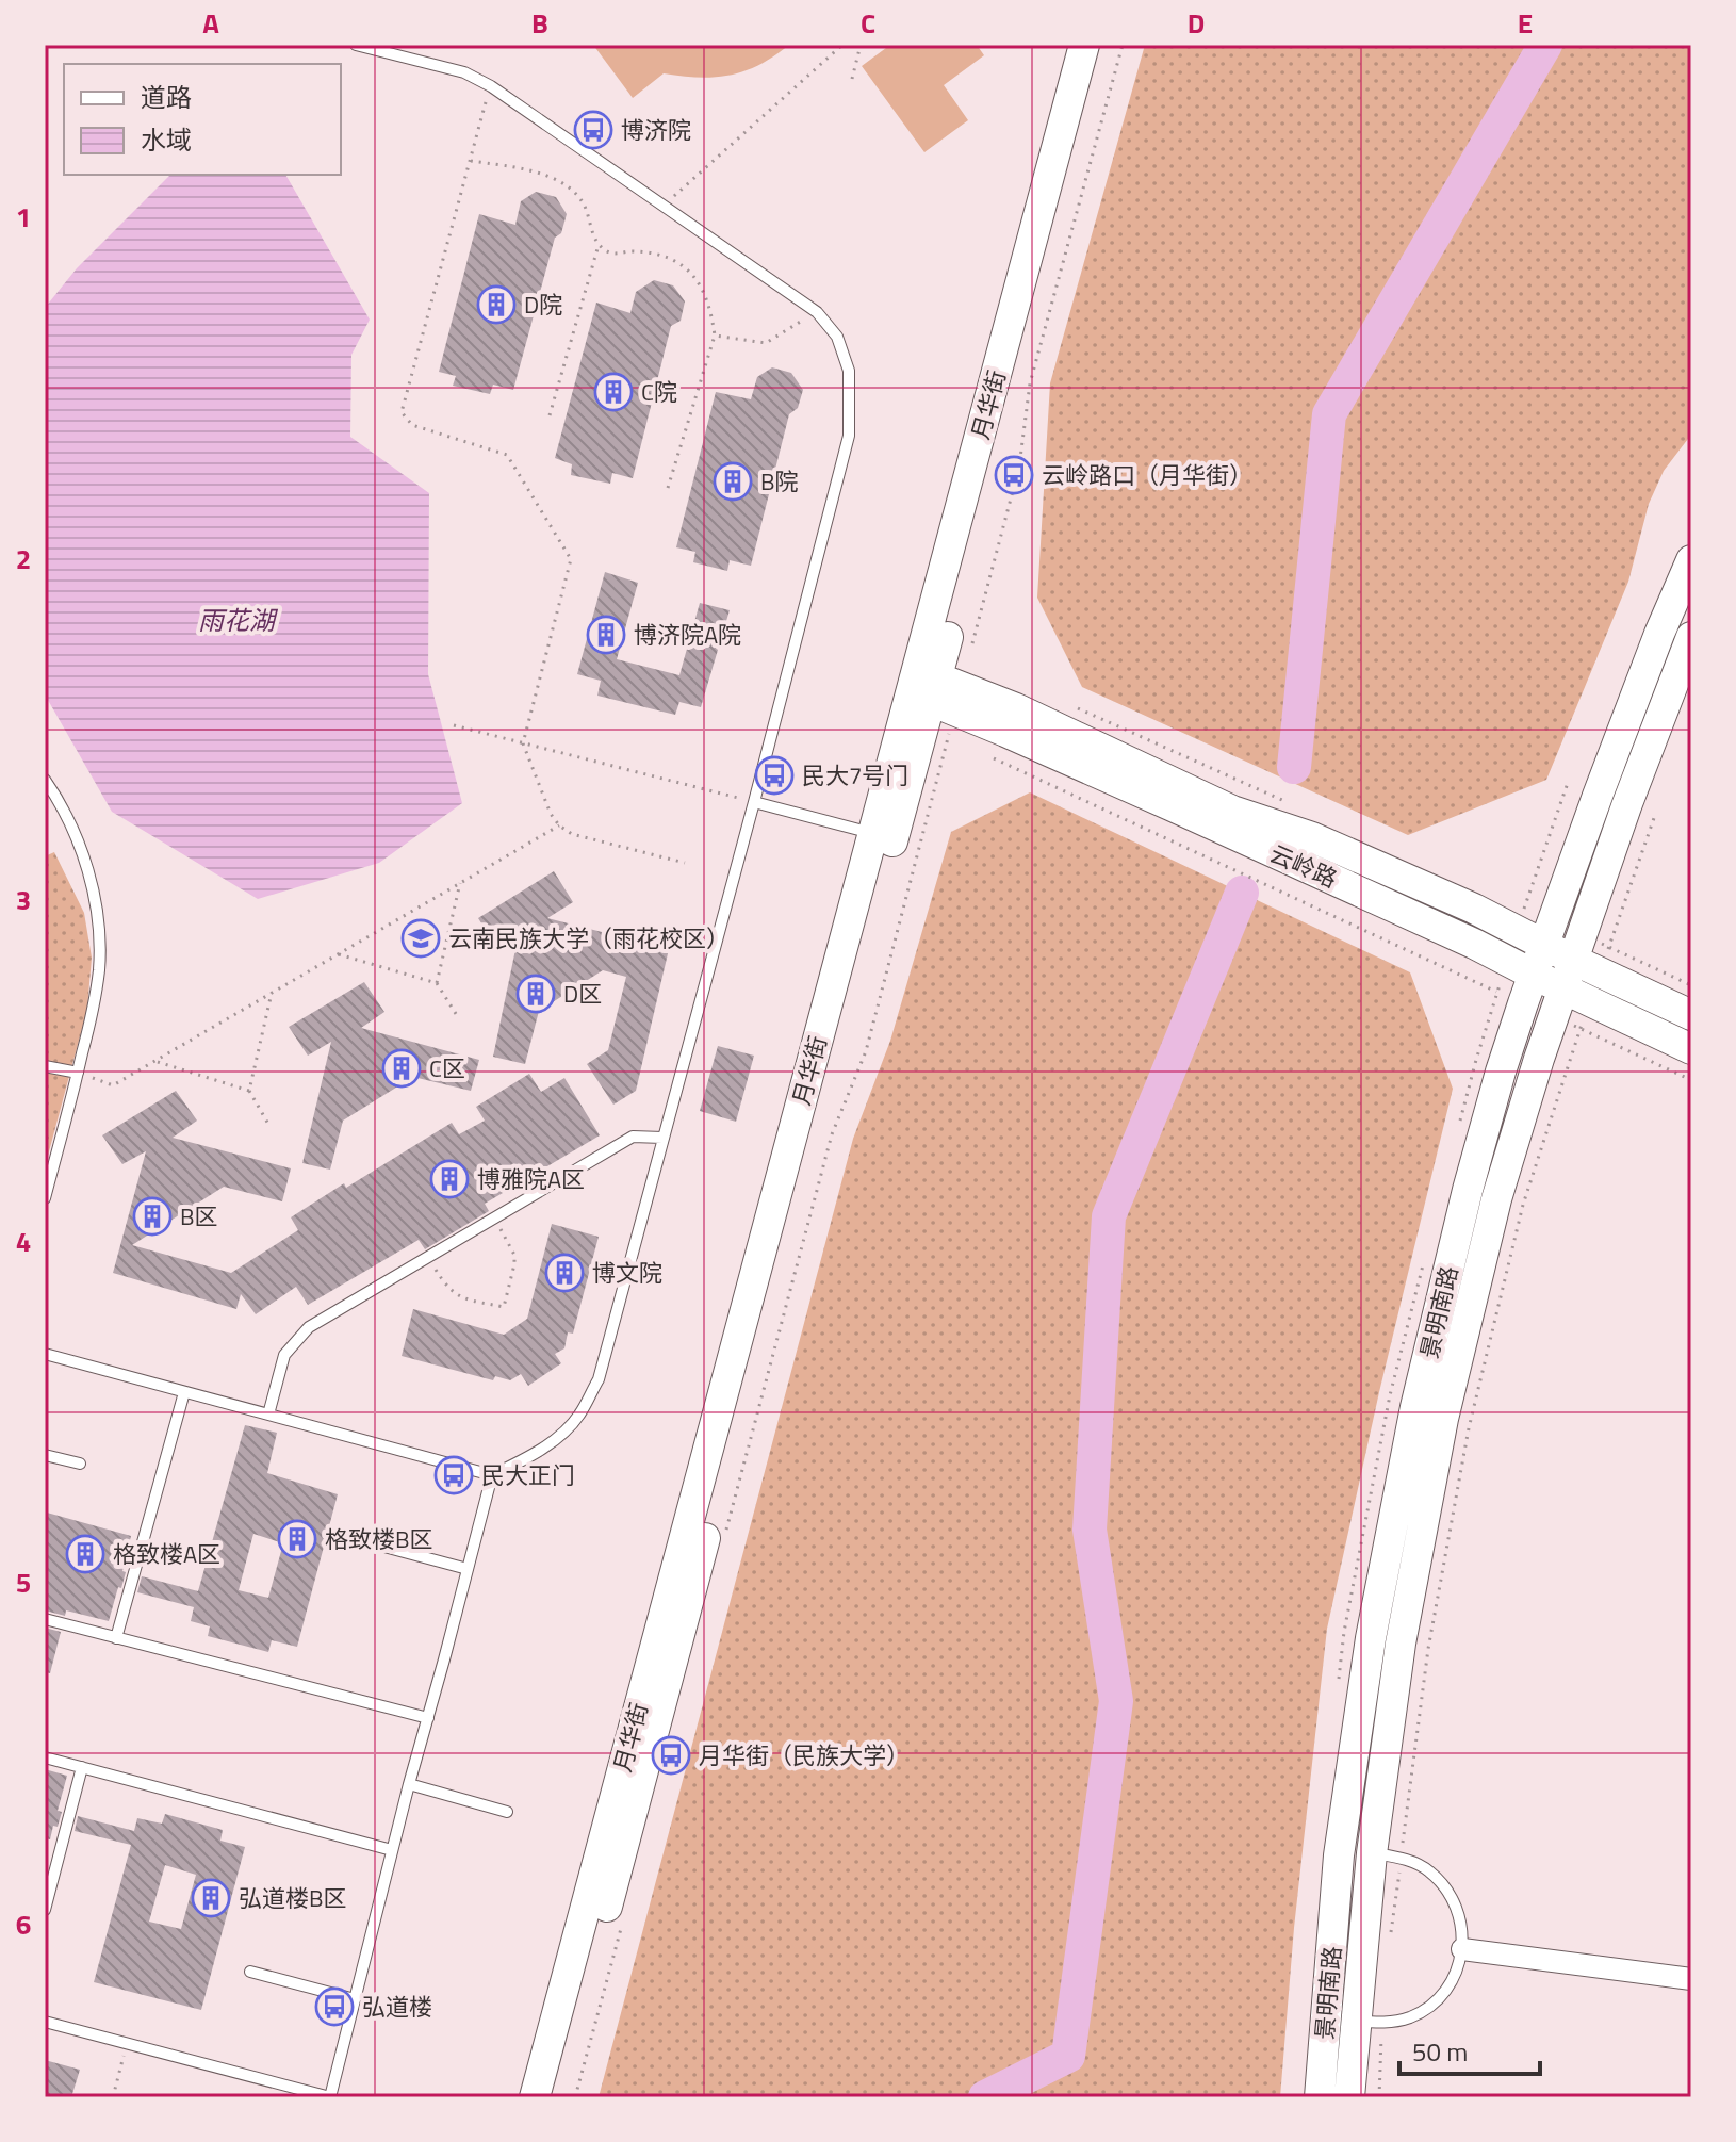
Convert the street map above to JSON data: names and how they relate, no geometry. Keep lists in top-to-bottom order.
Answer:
{
  "streets": {
    "street": ["月华街", "云岭路", "景明南路"]
  },
  "crossings": [
    ["月华街", "云岭路"],
    ["云岭路", "景明南路"]
  ],
  "water": ["雨花湖"],
  "places": {
    "bus stop": [
      "博济院",
      "云岭路口（月华街）",
      "民大7号门",
      "民大正门",
      "月华街（民族大学）",
      "弘道楼"
    ],
    "building": [
      "D院",
      "C院",
      "B院",
      "博济院A院",
      "D区",
      "C区",
      "博雅院A区",
      "B区",
      "博文院",
      "格致楼B区",
      "格致楼A区",
      "弘道楼B区"
    ],
    "school or university": ["云南民族大学（雨花校区）"]
  },
  "legend": ["道路", "水域"],
  "scale_bar": "50 m",
  "grid": {
    "columns": [
      "A",
      "B",
      "C",
      "D",
      "E"
    ],
    "rows": [
      "1",
      "2",
      "3",
      "4",
      "5",
      "6"
    ]
  }
}
